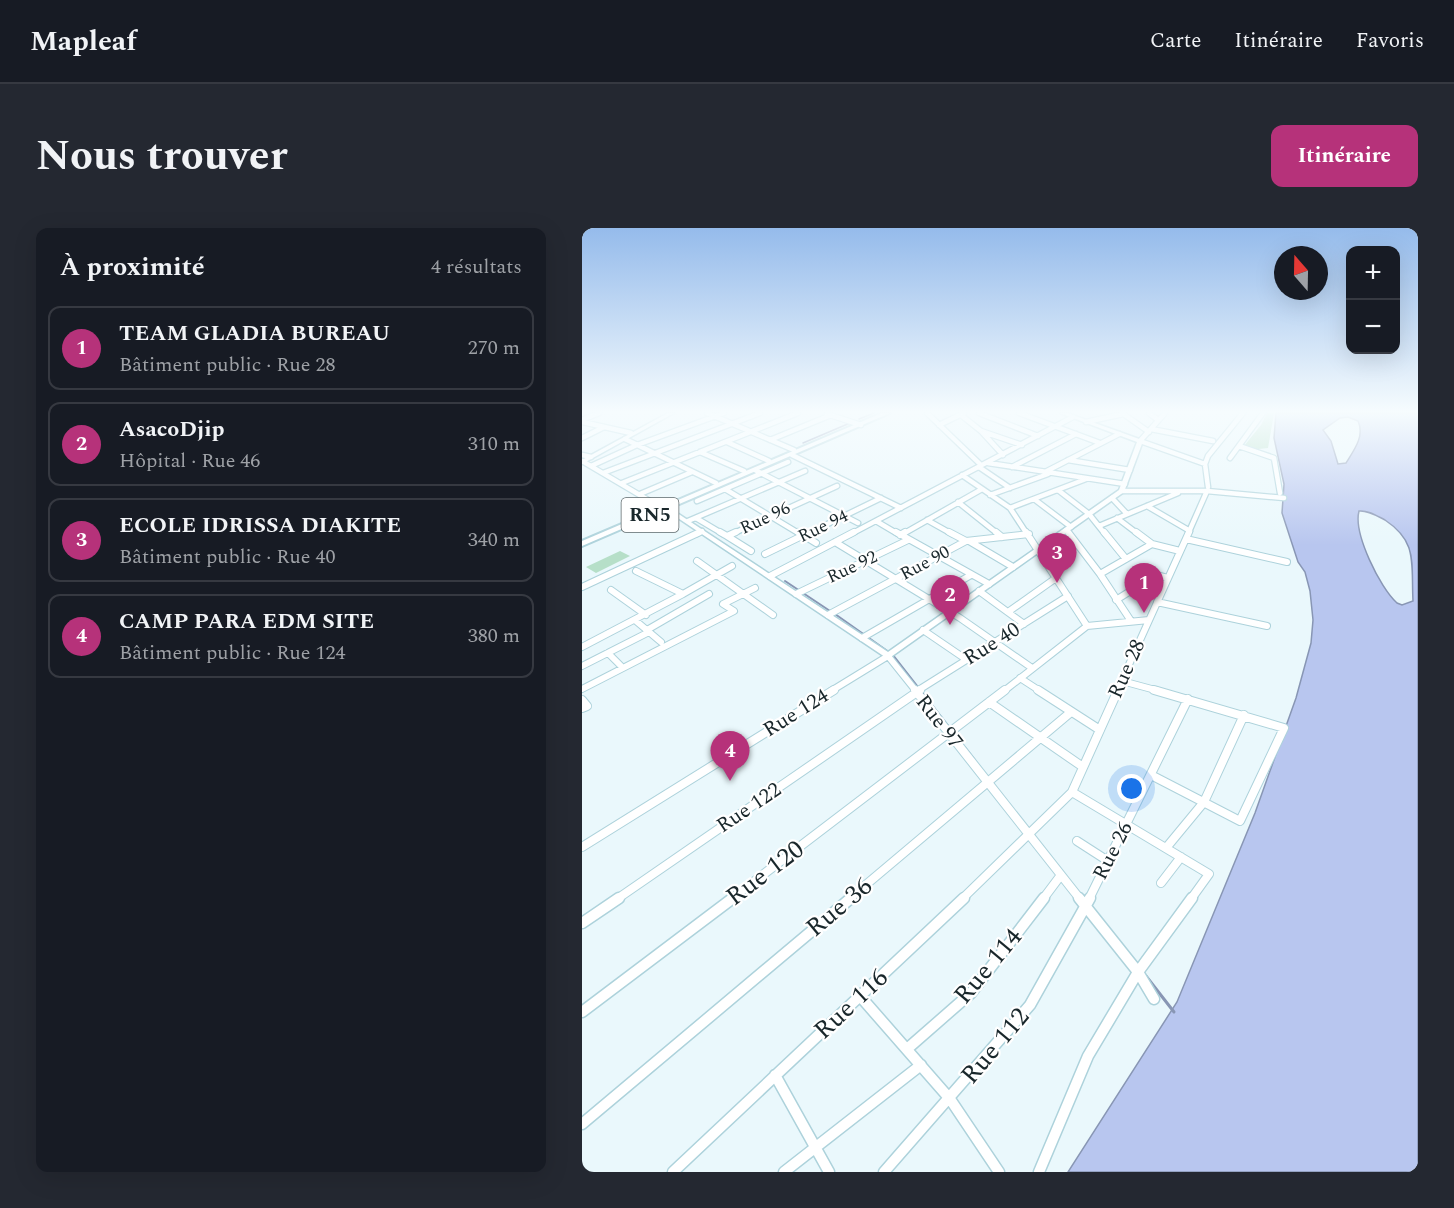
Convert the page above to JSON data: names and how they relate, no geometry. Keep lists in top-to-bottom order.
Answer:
{
  "streets": {
    "highway": ["RN5"],
    "street": [
      "Rue 96",
      "Rue 94",
      "Rue 90",
      "Rue 92",
      "Rue 40",
      "Rue 28",
      "Rue 124",
      "Rue 97",
      "Rue 122",
      "Rue 26",
      "Rue 120",
      "Rue 36",
      "Rue 114",
      "Rue 116",
      "Rue 112"
    ]
  },
  "crossings": [
    ["RN5", "Rue 97"],
    ["Rue 90", "Rue 97"],
    ["Rue 92", "Rue 97"],
    ["Rue 40", "Rue 97"],
    ["Rue 40", "Rue 122"],
    ["Rue 28", "Rue 97"],
    ["Rue 28", "Rue 116"],
    ["Rue 124", "Rue 97"],
    ["Rue 97", "Rue 122"],
    ["Rue 97", "Rue 26"],
    ["Rue 97", "Rue 120"],
    ["Rue 97", "Rue 36"],
    ["Rue 97", "Rue 114"],
    ["Rue 97", "Rue 116"],
    ["Rue 97", "Rue 112"],
    ["Rue 26", "Rue 112"]
  ],
  "north": "top",
  "page": {
    "header": "Mapleaf",
    "nav": ["Carte", "Itinéraire", "Favoris"],
    "title": "Nous trouver",
    "buttons": "Itinéraire",
    "heading": ["À proximité", "4 résultats"],
    "map_buttons": ["+", "−"],
    "list": [
      {
        "mark": "1",
        "name": "TEAM GLADIA BUREAU",
        "note": "Bâtiment public · Rue 28",
        "value": "270 m"
      },
      {
        "mark": "2",
        "name": "AsacoDjip",
        "note": "Hôpital · Rue 46",
        "value": "310 m"
      },
      {
        "mark": "3",
        "name": "ECOLE IDRISSA DIAKITE",
        "note": "Bâtiment public · Rue 40",
        "value": "340 m"
      },
      {
        "mark": "4",
        "name": "CAMP PARA EDM SITE",
        "note": "Bâtiment public · Rue 124",
        "value": "380 m"
      }
    ],
    "pins": [
      "3",
      "1",
      "2",
      "4"
    ]
  }
}
